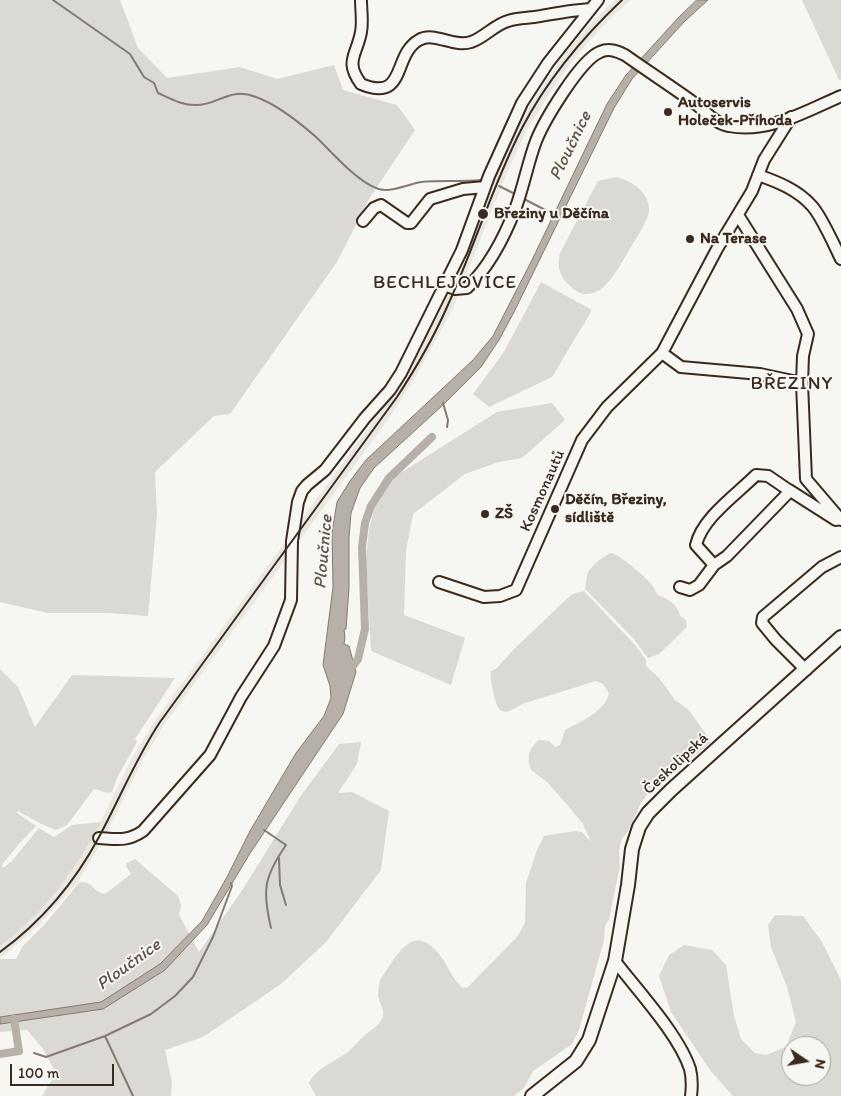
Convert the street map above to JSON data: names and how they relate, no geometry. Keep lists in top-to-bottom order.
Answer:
{
  "streets": {
    "main road": ["Českolipská"],
    "street": ["Kosmonautů"]
  },
  "districts": ["BECHLEJOVICE", "BŘEZINY"],
  "water": ["Ploučnice"],
  "places": [
    "Autoservis Holeček-Příhoda",
    "Březiny u Děčína",
    "Na Terase",
    "Děčín, Březiny, sídliště",
    "ZŠ"
  ],
  "scale_bar": "100 m",
  "north": "right"
}
